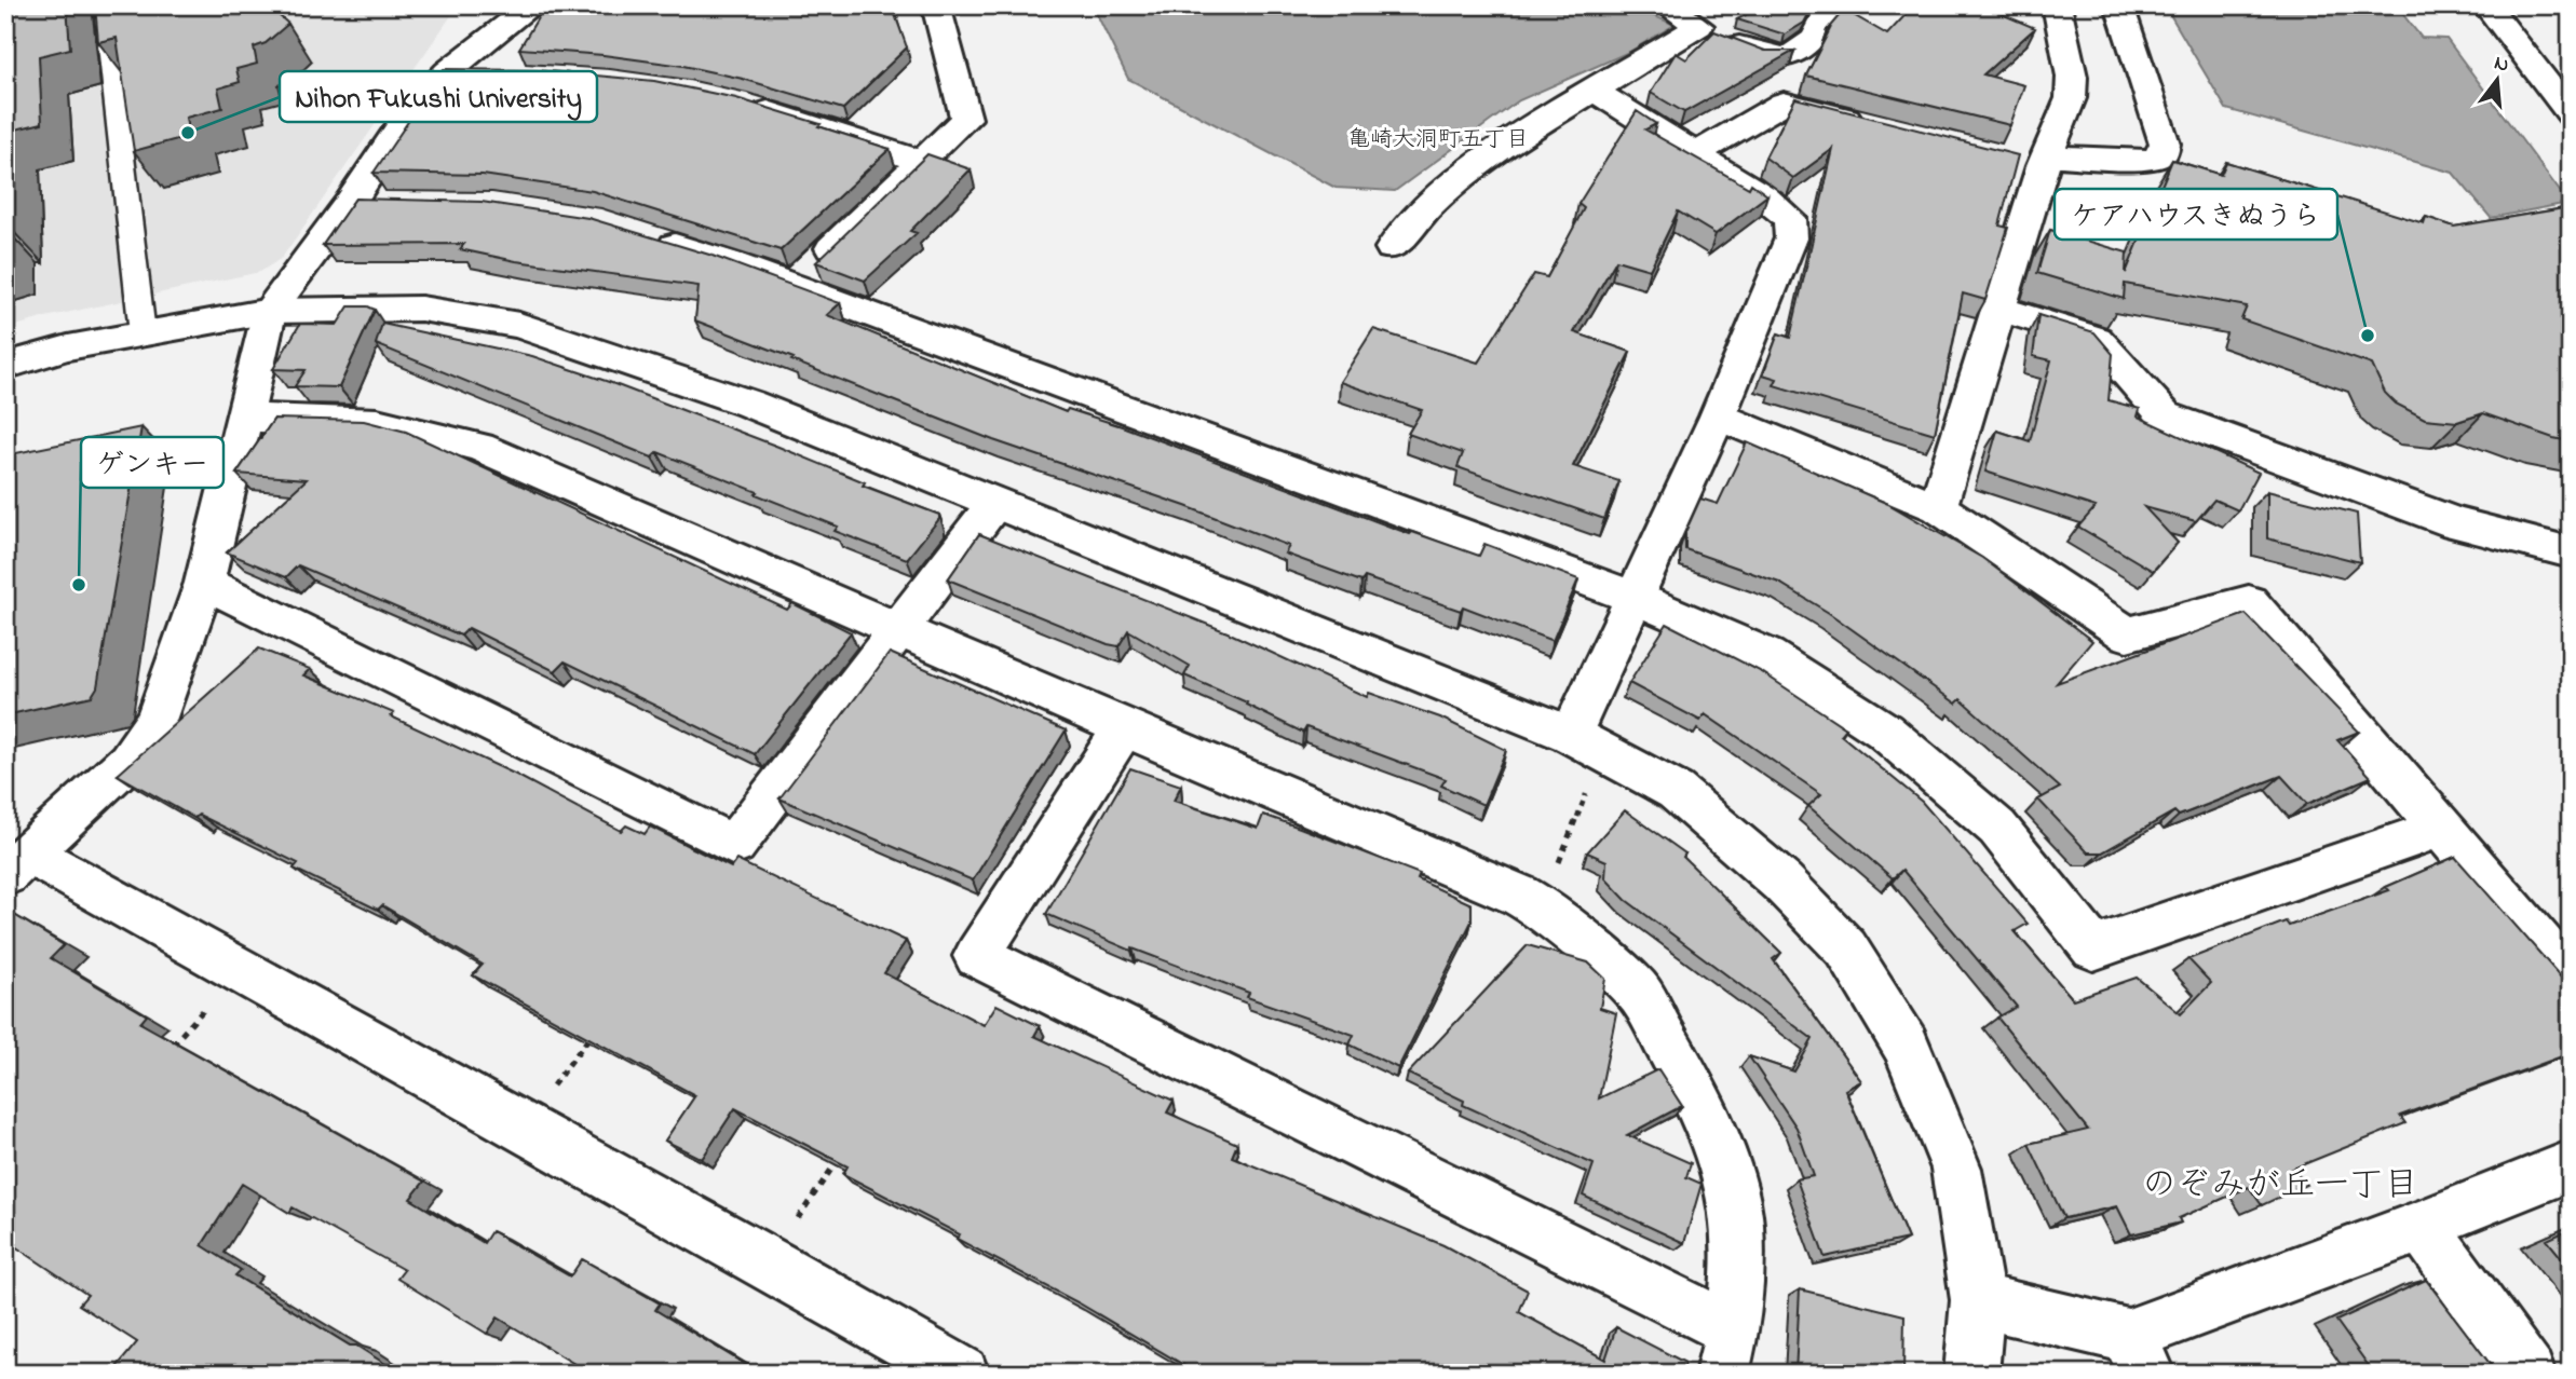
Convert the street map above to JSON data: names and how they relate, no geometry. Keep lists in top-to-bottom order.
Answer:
{
  "districts": ["亀崎大洞町五丁目", "のぞみが丘一丁目"],
  "places": ["Nihon Fukushi University", "ケアハウスきぬうら", "ゲンキー"],
  "north": "top"
}
